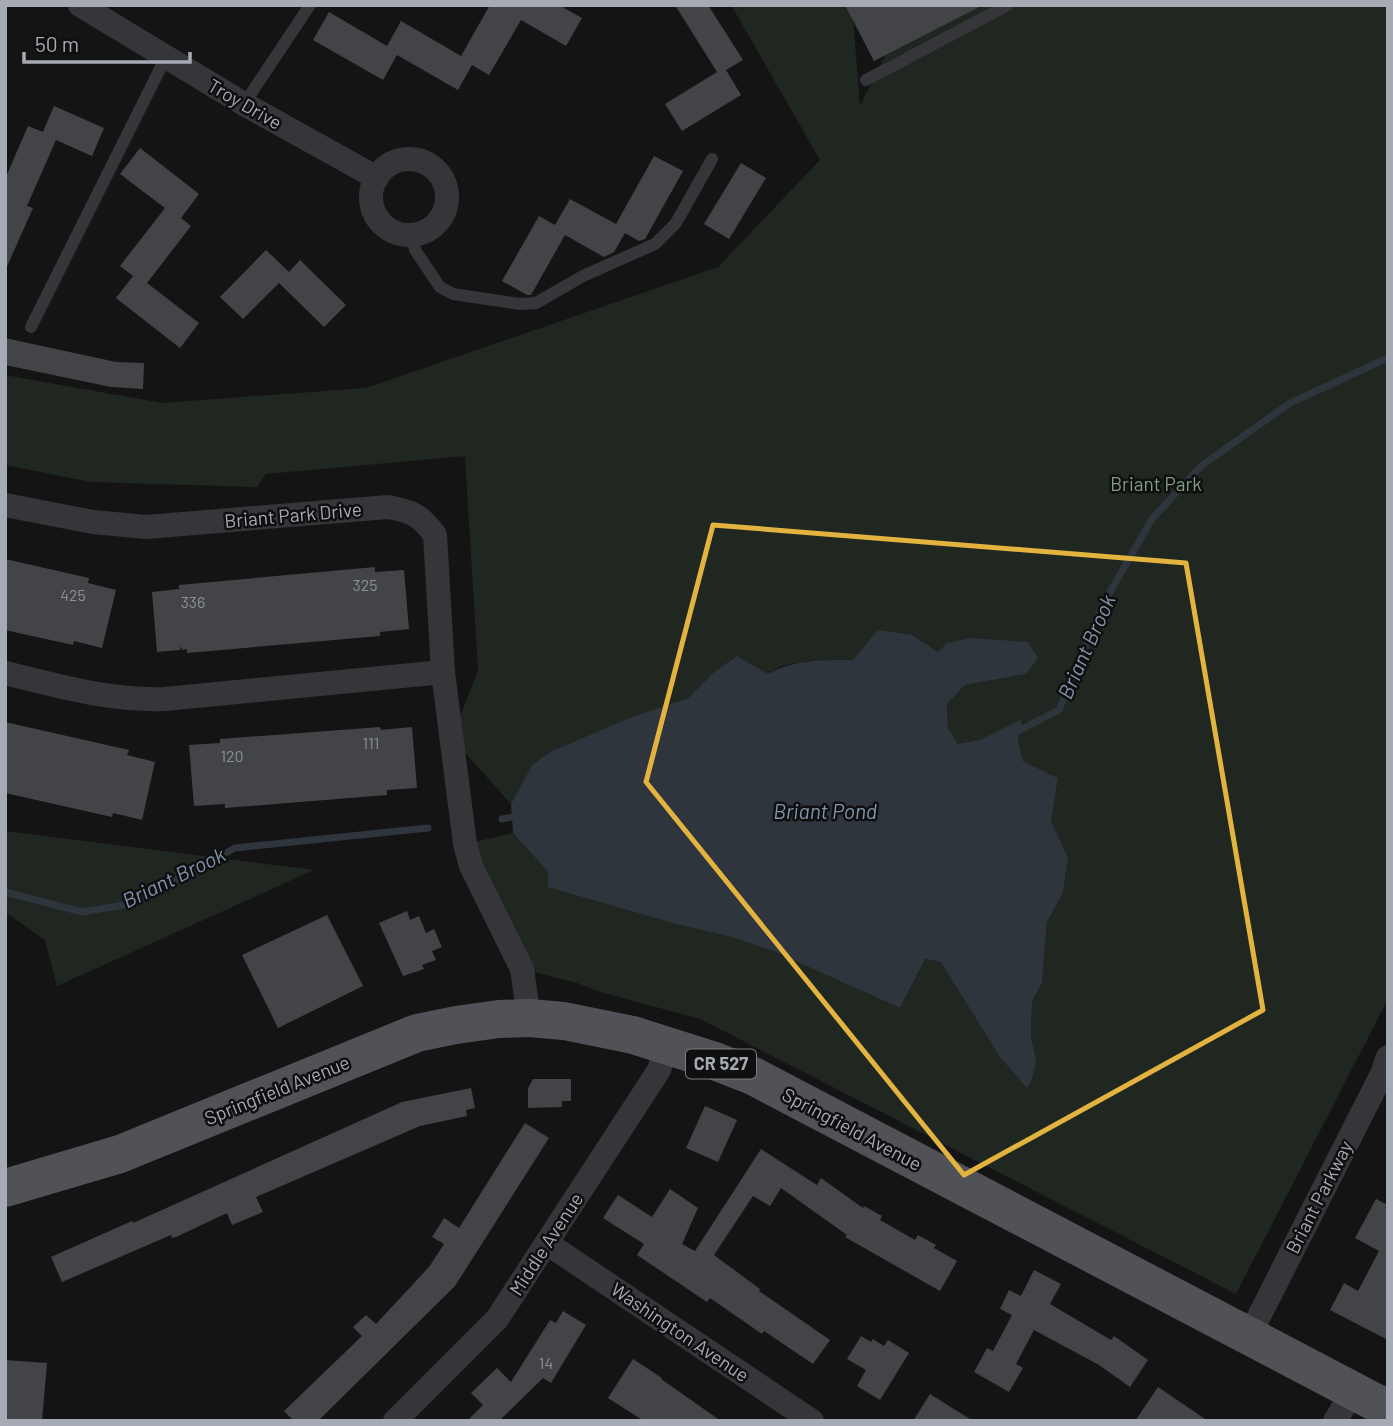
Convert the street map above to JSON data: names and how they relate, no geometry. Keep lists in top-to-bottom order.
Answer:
{
  "streets": {
    "main road": ["CR 527", "Springfield Avenue"],
    "street": [
      "Troy Drive",
      "Briant Park Drive",
      "Briant Parkway",
      "Middle Avenue",
      "Washington Avenue"
    ]
  },
  "crossings": [
    ["Briant Park Drive", "Springfield Avenue"],
    ["Springfield Avenue", "Briant Parkway"],
    ["Springfield Avenue", "Middle Avenue"],
    ["Middle Avenue", "Washington Avenue"]
  ],
  "water": ["Briant Brook", "Briant Pond"],
  "parks": ["Briant Park"],
  "house_numbers": [
    "325",
    "425",
    "336",
    "111",
    "120",
    "14"
  ],
  "scale_bar": "50 m"
}
